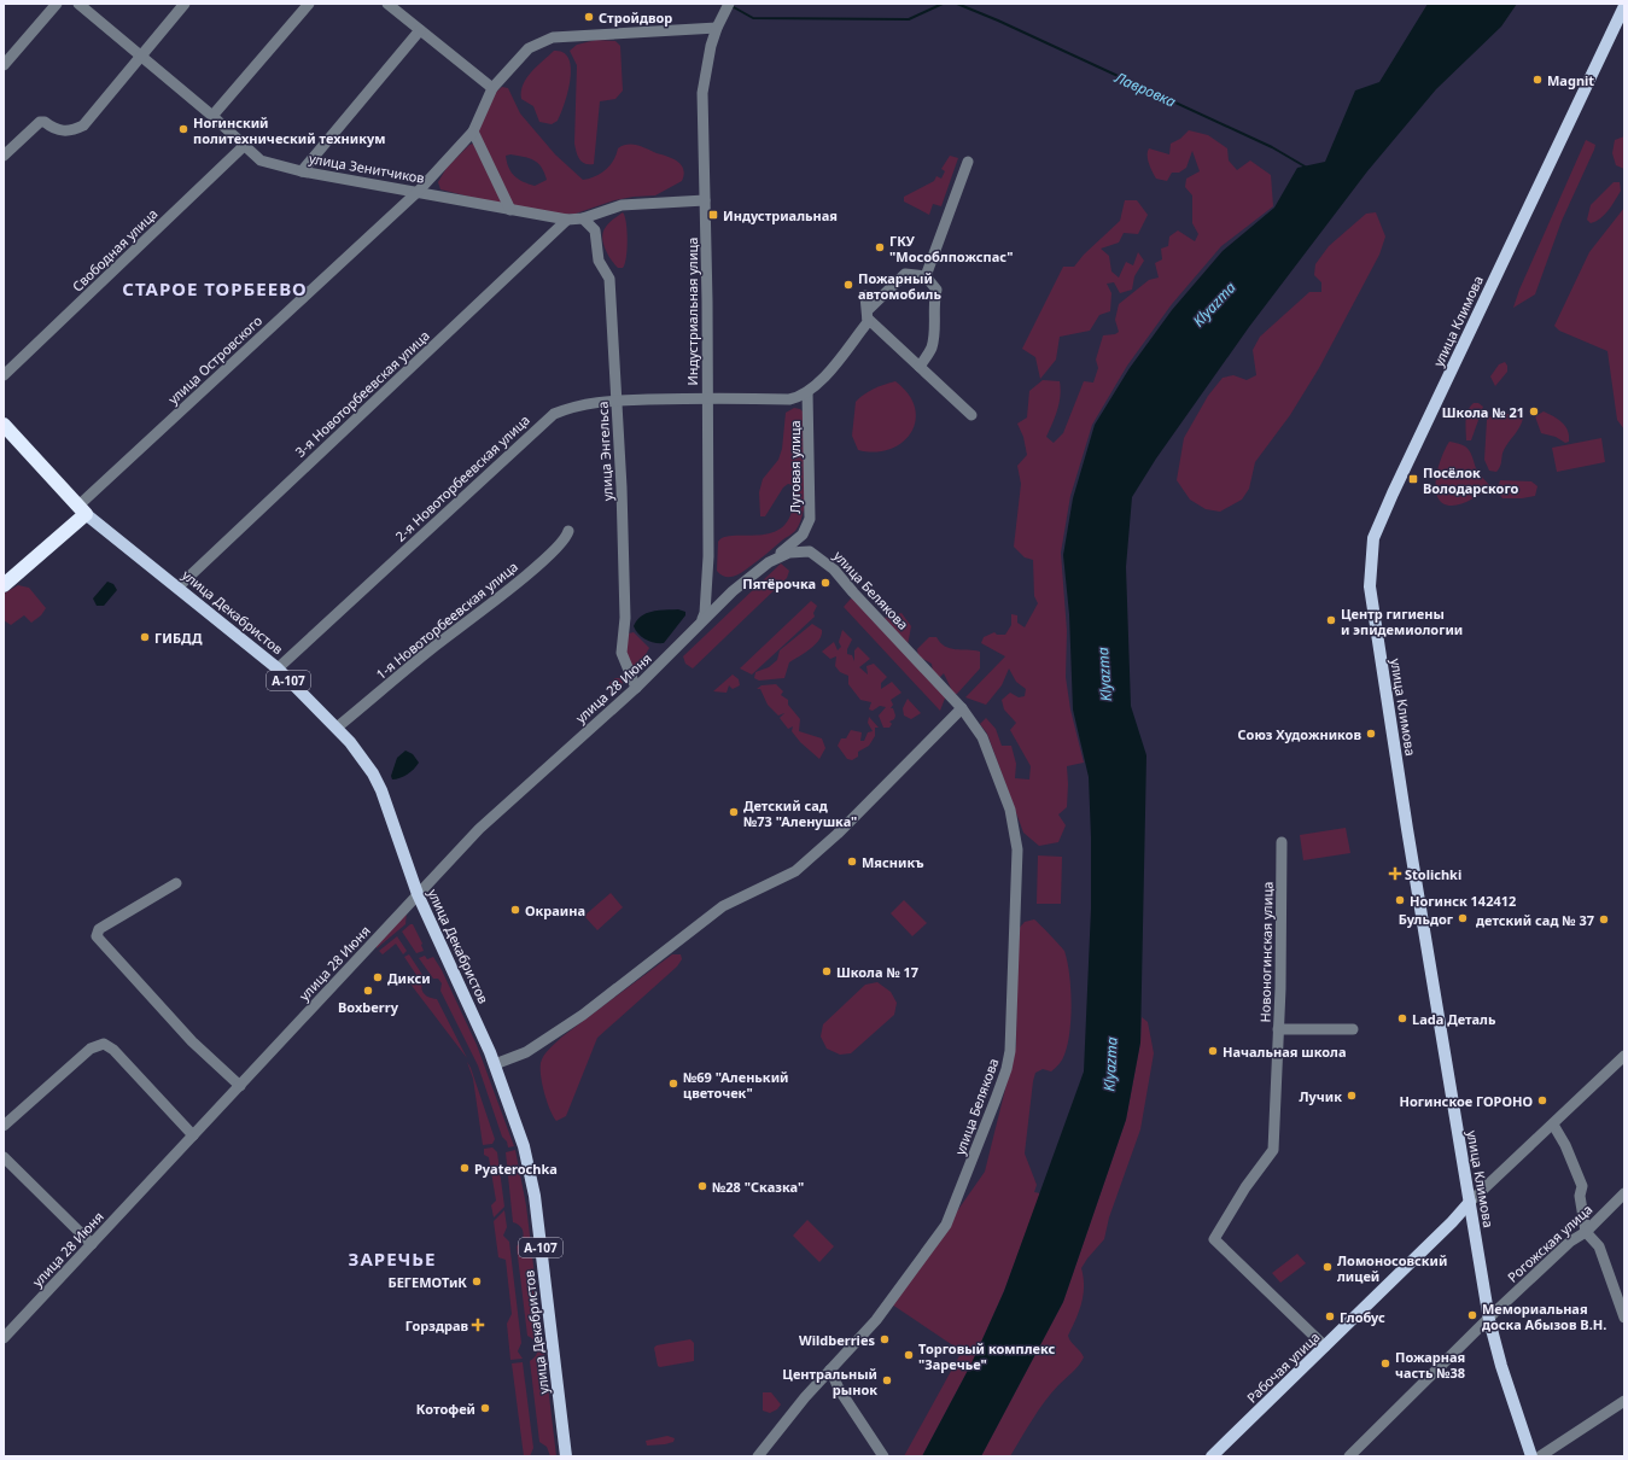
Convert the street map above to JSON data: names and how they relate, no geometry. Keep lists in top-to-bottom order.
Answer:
{
  "streets": {
    "highway": ["улица Декабристов", "А-107"],
    "main road": ["улица Климова", "Рабочая улица"],
    "street": [
      "улица Зенитчиков",
      "Свободная улица",
      "Индустриальная улица",
      "улица Островского",
      "3-я Новоторбеевская улица",
      "улица Энгельса",
      "Луговая улица",
      "2-я Новоторбеевская улица",
      "улица Белякова",
      "1-я Новоторбеевская улица",
      "улица 28 Июня",
      "Новоногинская улица",
      "Рогожская улица"
    ]
  },
  "crossings": [
    ["улица Зенитчиков", "Свободная улица"],
    ["улица Зенитчиков", "Индустриальная улица"],
    ["улица Зенитчиков", "улица Островского"],
    ["улица Зенитчиков", "3-я Новоторбеевская улица"],
    ["улица Зенитчиков", "улица Энгельса"],
    ["Индустриальная улица", "улица Островского"],
    ["Индустриальная улица", "2-я Новоторбеевская улица"],
    ["Индустриальная улица", "улица Белякова"],
    ["Индустриальная улица", "улица 28 Июня"],
    ["улица Климова", "Рогожская улица"],
    ["улица Климова", "Рабочая улица"],
    ["улица Островского", "улица Декабристов"],
    ["3-я Новоторбеевская улица", "улица Декабристов"],
    ["улица Энгельса", "2-я Новоторбеевская улица"],
    ["улица Энгельса", "улица 28 Июня"],
    ["Луговая улица", "улица Белякова"],
    ["2-я Новоторбеевская улица", "улица Декабристов"],
    ["улица Белякова", "улица 28 Июня"],
    ["улица Декабристов", "1-я Новоторбеевская улица"],
    ["улица Декабристов", "улица 28 Июня"],
    ["Новоногинская улица", "Рабочая улица"]
  ],
  "districts": ["СТАРОЕ ТОРБЕЕВО", "ЗАРЕЧЬЕ"],
  "water": ["Лавровка", "Klyazma"],
  "places": {
    "other": [
      "Стройдвор",
      "Magnit",
      "Ногинский политехнический техникум",
      "ГКУ \"Мособлпожспас\"",
      "Пожарный автомобиль",
      "Школа № 21",
      "Пятёрочка",
      "Центр гигиены и эпидемиологии",
      "ГИБДД",
      "Союз Художников",
      "Детский сад №73 \"Аленушка\"",
      "Мясникъ",
      "Ногинск 142412",
      "Окраина",
      "Бульдог",
      "детский сад № 37",
      "Школа № 17",
      "Дикси",
      "Boxberry",
      "Lada Деталь",
      "Начальная школа",
      "№69 \"Аленький цветочек\"",
      "Лучик",
      "Ногинское ГОРОНО",
      "Pyaterochka",
      "№28 \"Сказка\"",
      "Ломоносовский лицей",
      "БЕГЕМОТиК",
      "Мемориальная доска Абызов В.Н.",
      "Глобус",
      "Wildberries",
      "Торговый комплекс \"Заречье\"",
      "Пожарная часть №38",
      "Центральный рынок",
      "Котофей"
    ],
    "transit": ["Индустриальная", "Посёлок Володарского"],
    "health": ["Stolichki", "Горздрав"]
  }
}
